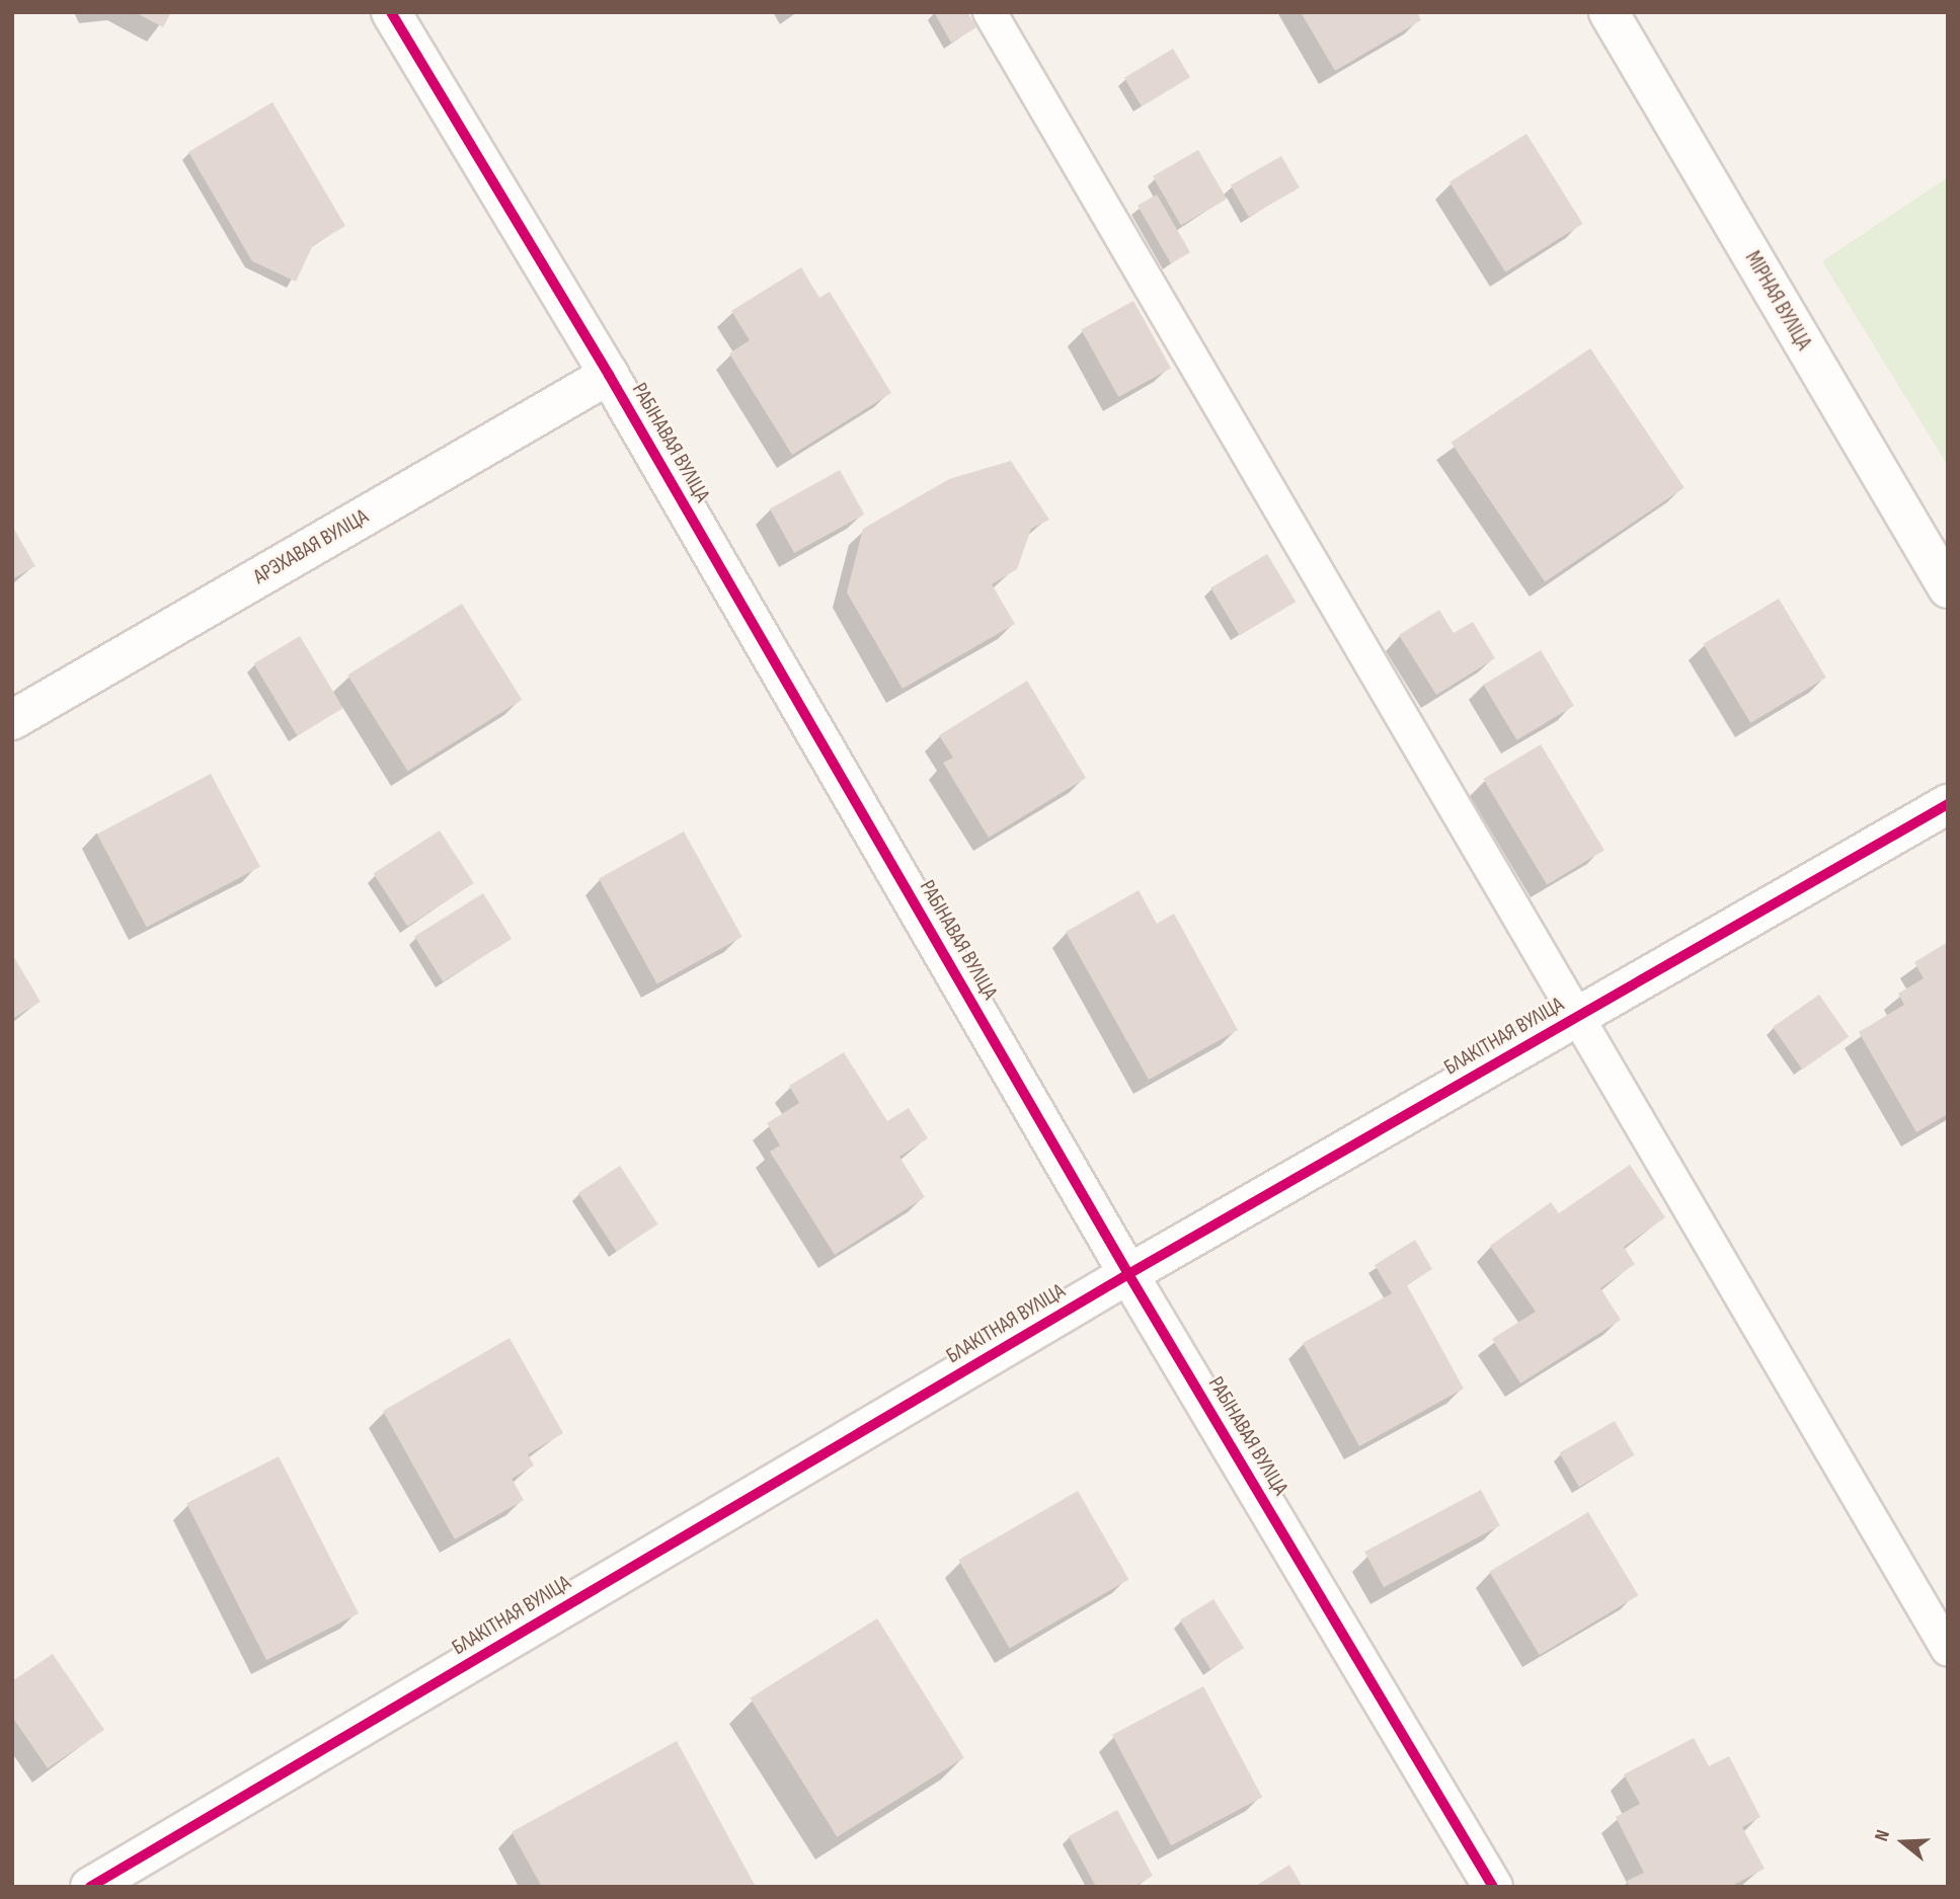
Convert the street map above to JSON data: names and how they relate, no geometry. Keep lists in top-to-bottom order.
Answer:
{
  "streets": {
    "street": [
      "МІРНАЯ ВУЛІЦА",
      "РАБІНАВАЯ ВУЛІЦА",
      "АРЭХАВАЯ ВУЛІЦА",
      "БЛАКІТНАЯ ВУЛІЦА"
    ]
  },
  "crossings": [
    ["РАБІНАВАЯ ВУЛІЦА", "АРЭХАВАЯ ВУЛІЦА"],
    ["РАБІНАВАЯ ВУЛІЦА", "БЛАКІТНАЯ ВУЛІЦА"]
  ],
  "north": "left"
}
